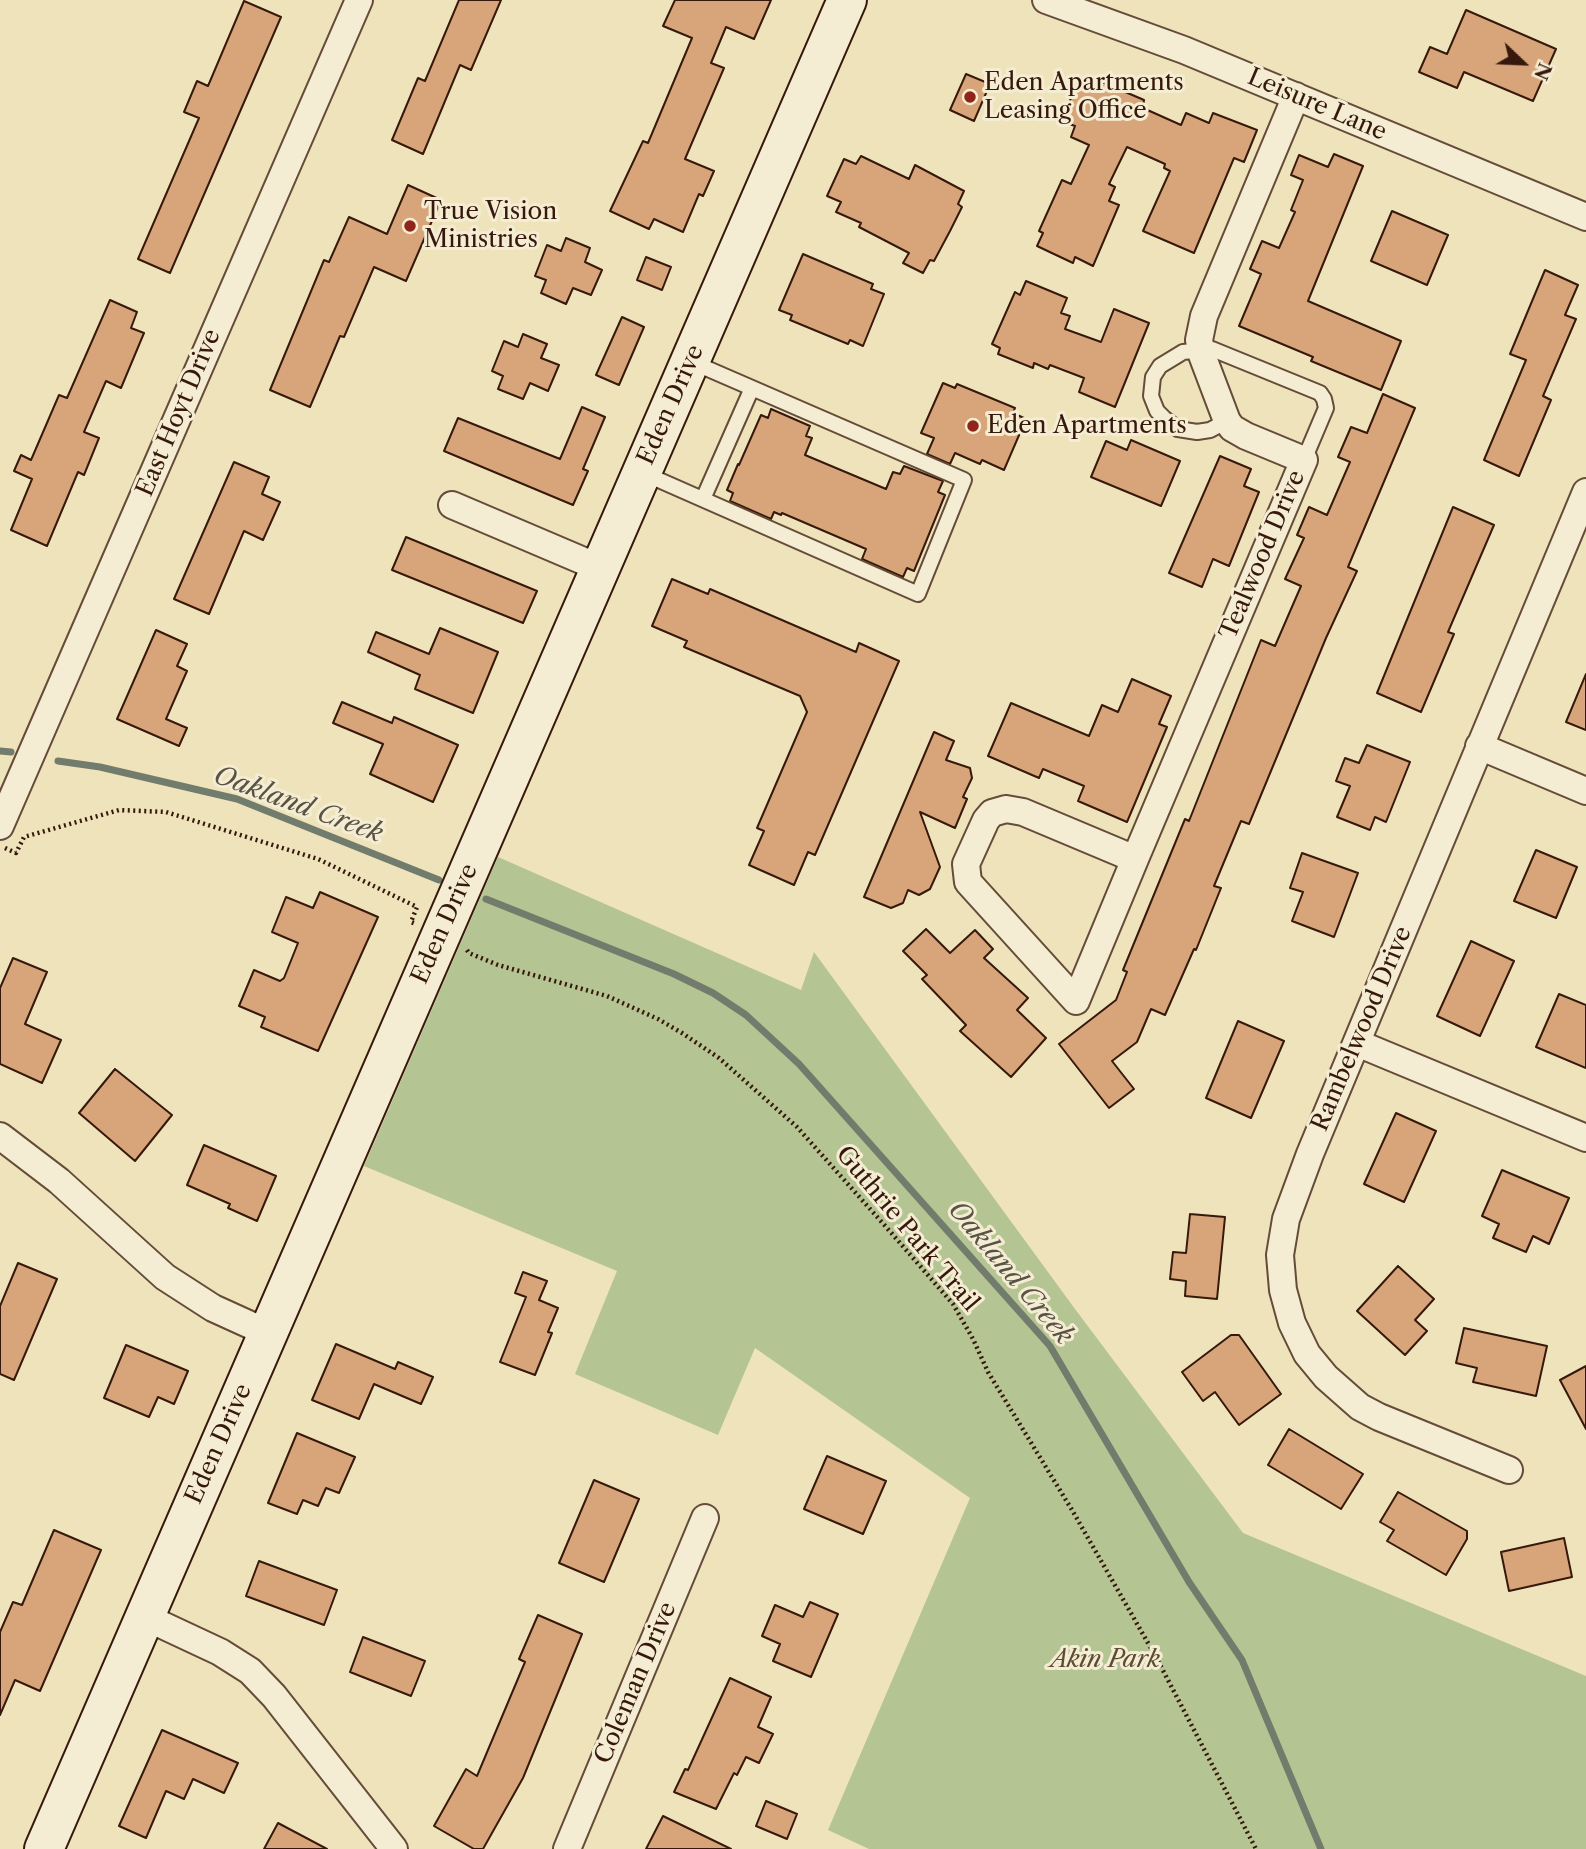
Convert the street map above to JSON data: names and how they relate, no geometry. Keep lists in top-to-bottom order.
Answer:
{
  "streets": {
    "street": [
      "Leisure Lane",
      "Eden Drive",
      "East Hoyt Drive",
      "Tealwood Drive",
      "Rambelwood Drive",
      "Coleman Drive"
    ],
    "path": ["Guthrie Park Trail"]
  },
  "water": ["Oakland Creek"],
  "parks": ["Akin Park"],
  "places": ["Eden Apartments Leasing Office", "True Vision Ministries", "Eden Apartments"],
  "north": "bottom right"
}
